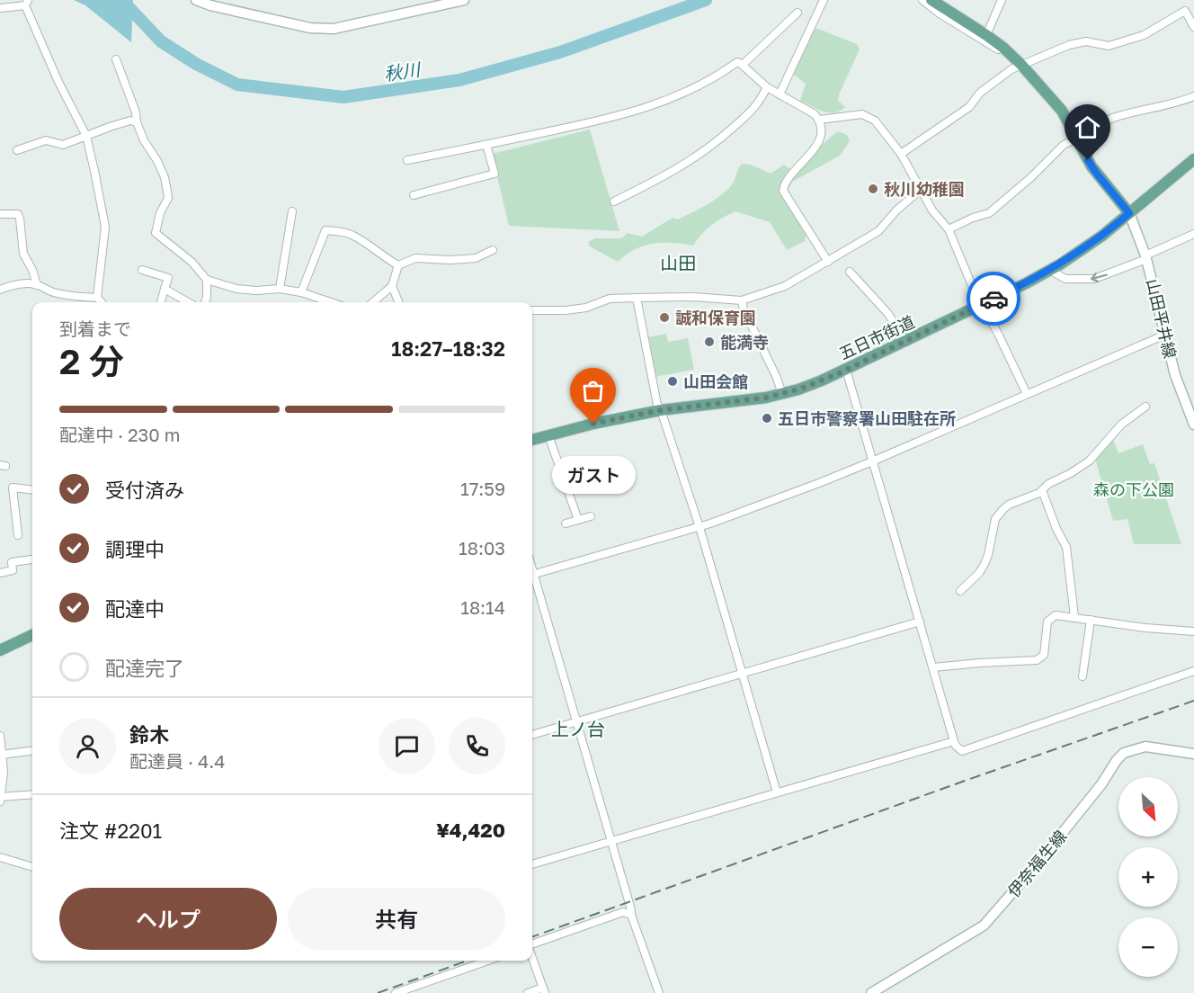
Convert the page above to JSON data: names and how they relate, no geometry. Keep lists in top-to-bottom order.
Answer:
{
  "streets": {
    "main road": ["山田平井線", "五日市街道", "伊奈福生線"]
  },
  "crossings": [
    ["山田平井線", "五日市街道"]
  ],
  "districts": ["山田", "上ノ台"],
  "water": ["秋川"],
  "parks": ["森の下公園"],
  "places": [
    "秋川幼稚園",
    "誠和保育園",
    "能満寺",
    "山田会館",
    "五日市警察署山田駐在所",
    "ガスト"
  ],
  "north": "bottom right",
  "page": {
    "heading": ["2 分", "到着まで", "18:27–18:32"],
    "panel": [
      "鈴木",
      "配達員 · 4.4",
      "注文 #2201",
      "¥4,420"
    ],
    "bar": "配達中 · 230 m",
    "bubble": "ガスト",
    "list": [
      ["受付済み", "17:59"],
      ["調理中", "18:03"],
      ["配達中", "18:14"],
      "配達完了"
    ],
    "map_buttons": ["+", "−"],
    "buttons": ["ヘルプ", "共有"]
  }
}
